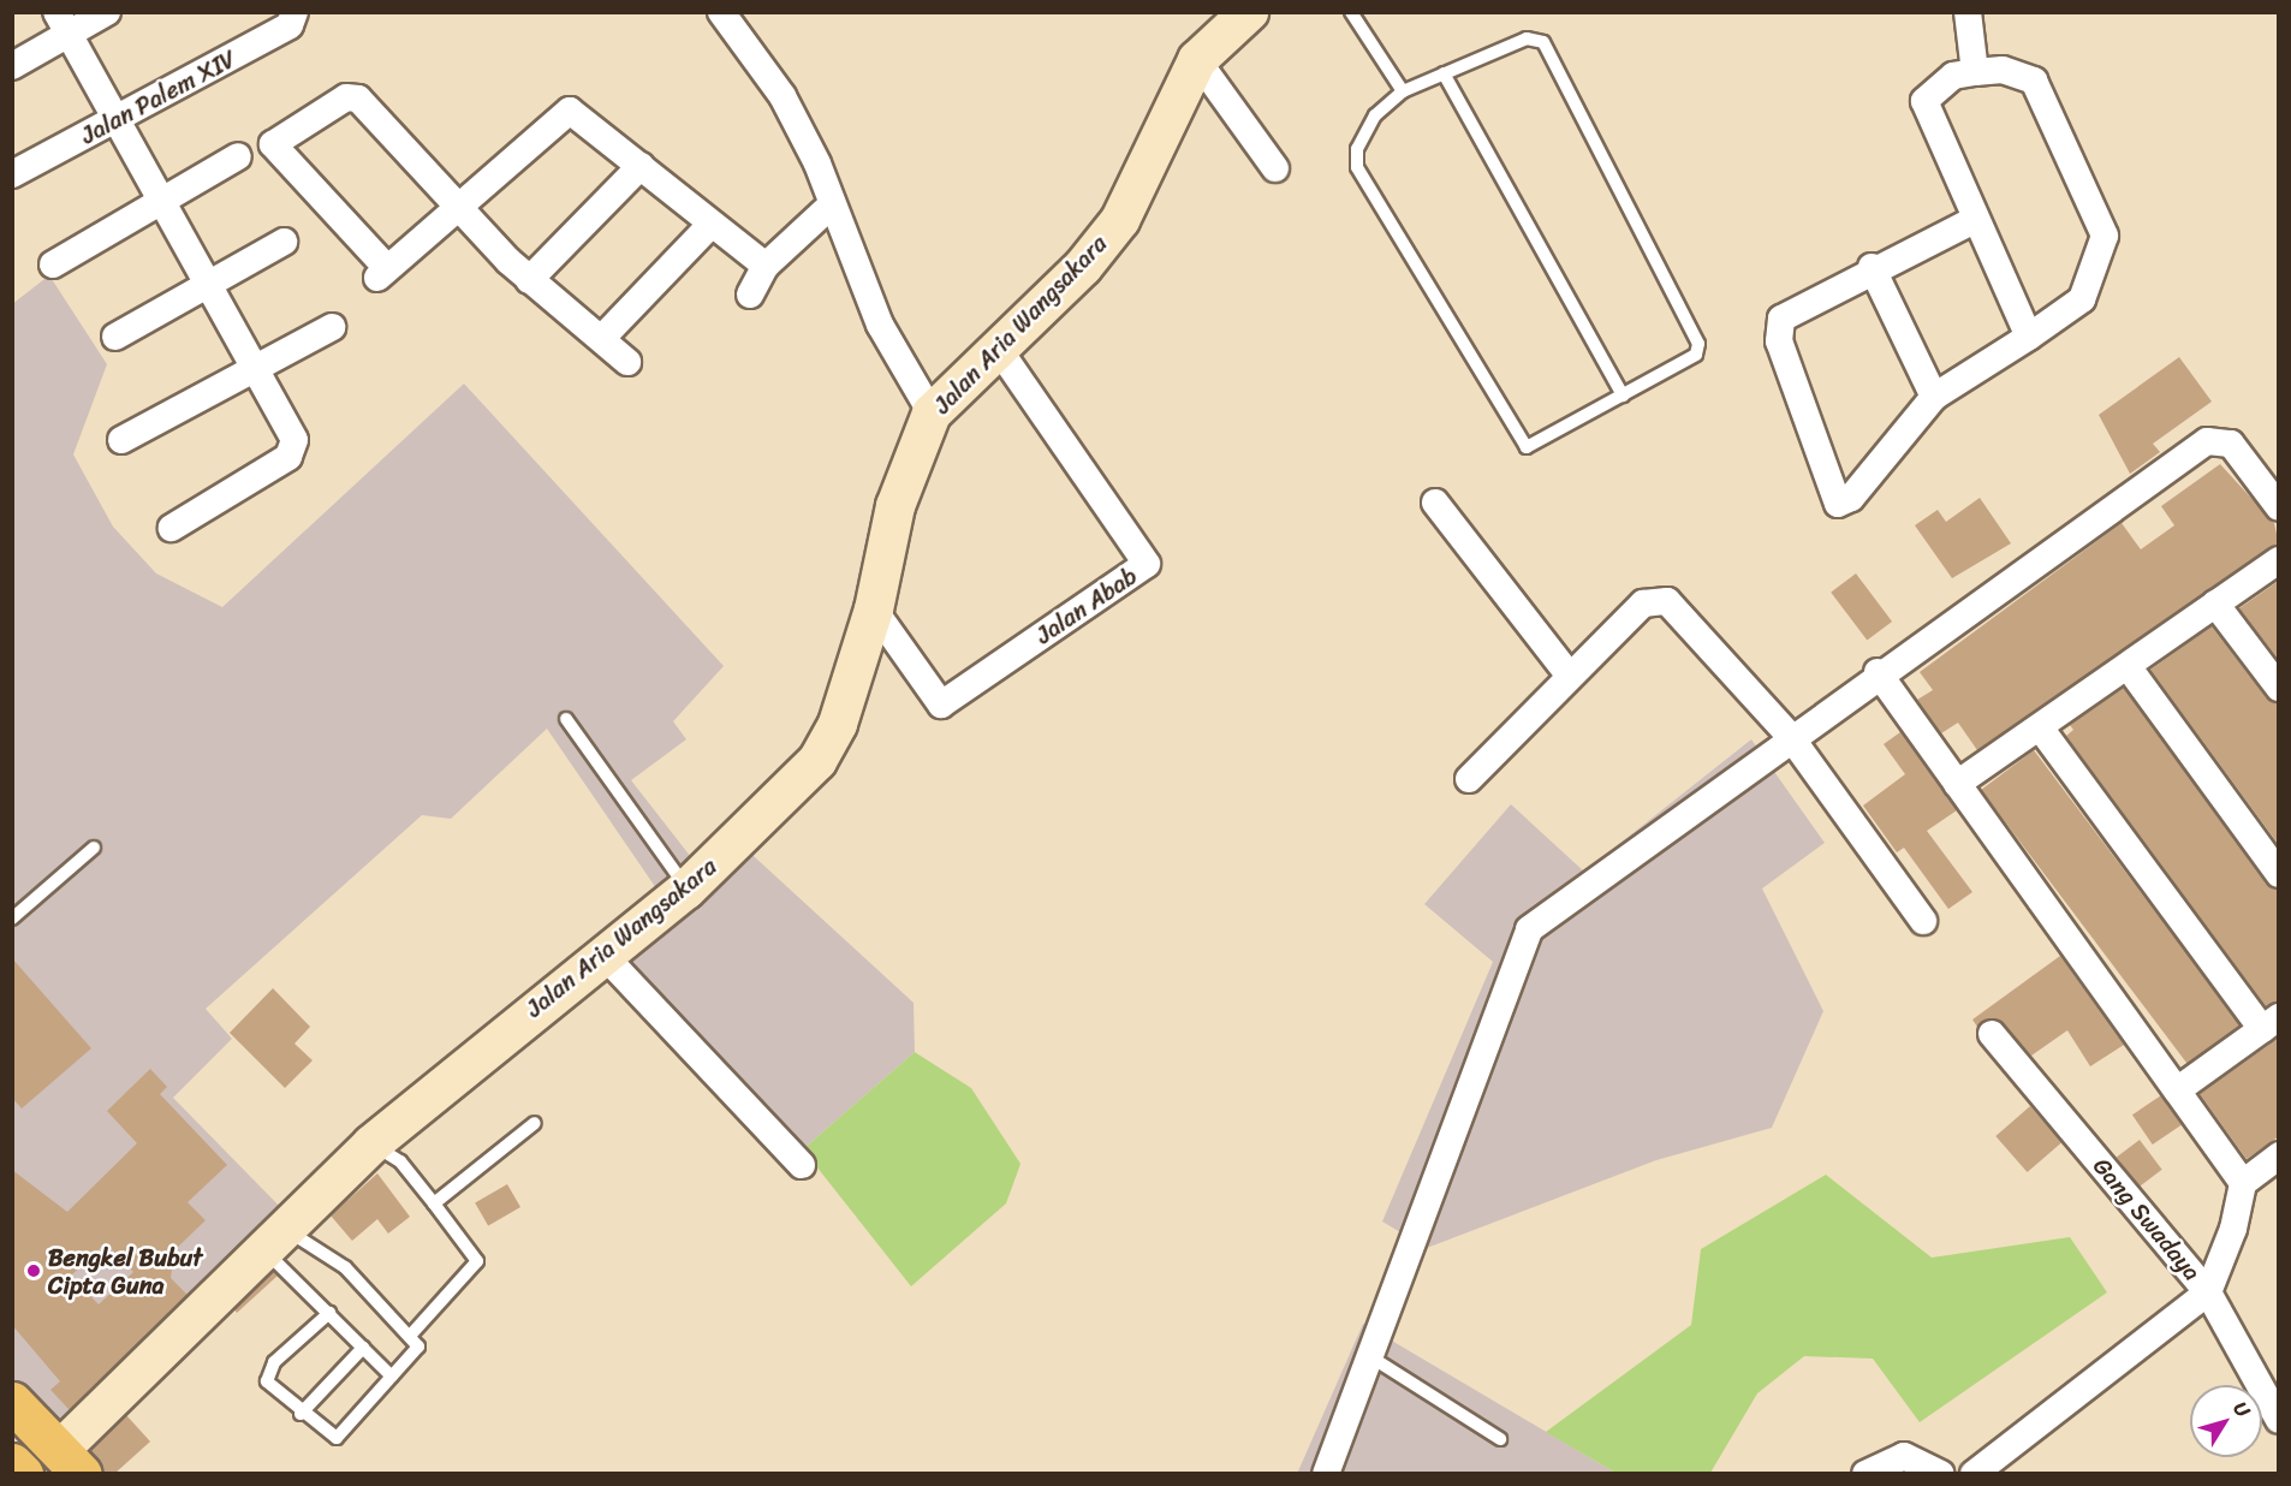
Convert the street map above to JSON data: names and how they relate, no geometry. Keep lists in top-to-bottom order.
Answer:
{
  "streets": {
    "street": [
      "Jalan Palem XIV",
      "Jalan Aria Wangsakara",
      "Jalan Abab",
      "Gang Swadaya"
    ]
  },
  "crossings": [
    ["Jalan Aria Wangsakara", "Jalan Abab"]
  ],
  "places": ["Bengkel Bubut Cipta Guna"],
  "north": "top right"
}
